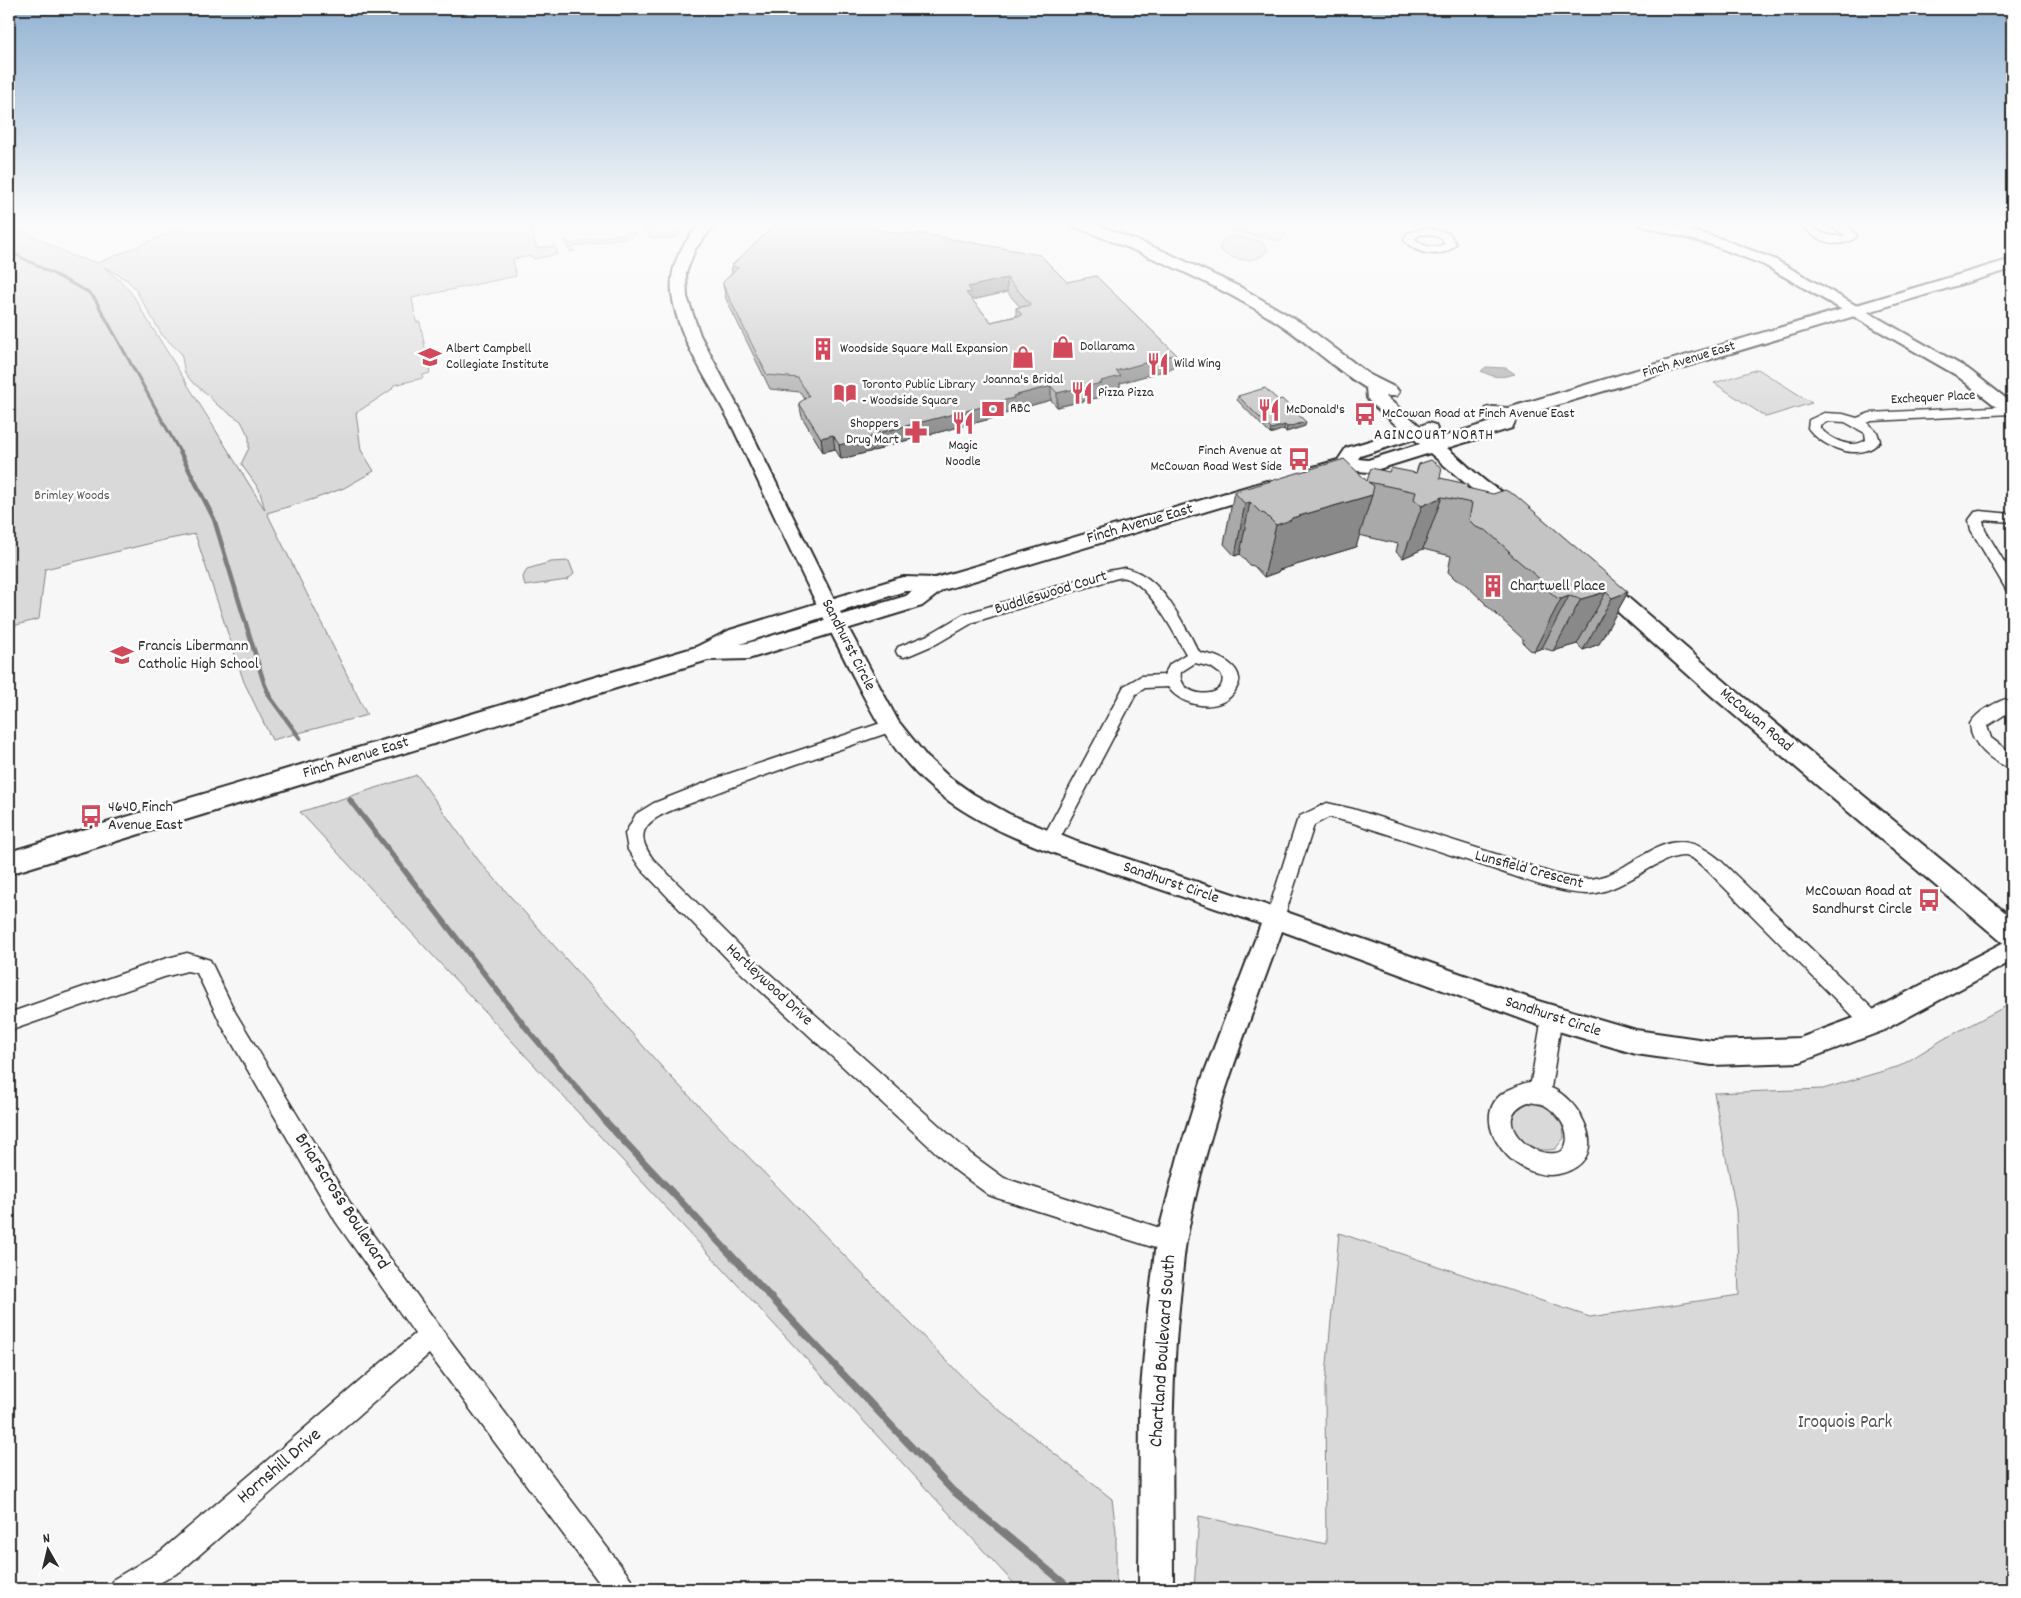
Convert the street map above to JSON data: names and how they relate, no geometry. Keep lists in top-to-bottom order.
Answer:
{
  "streets": {
    "main road": ["Finch Avenue East", "McCowan Road"],
    "street": [
      "Exchequer Place",
      "Buddleswood Court",
      "Sandhurst Circle",
      "Lunsfield Crescent",
      "Hartleywood Drive",
      "Briarscross Boulevard",
      "Chartland Boulevard South",
      "Hornshill Drive"
    ]
  },
  "crossings": [
    ["Finch Avenue East", "Sandhurst Circle"],
    ["Sandhurst Circle", "Lunsfield Crescent"],
    ["Sandhurst Circle", "Hartleywood Drive"],
    ["Sandhurst Circle", "Chartland Boulevard South"],
    ["Lunsfield Crescent", "Chartland Boulevard South"],
    ["Hartleywood Drive", "Chartland Boulevard South"],
    ["Briarscross Boulevard", "Hornshill Drive"]
  ],
  "districts": ["AGINCOURT NORTH"],
  "parks": ["Brimley Woods", "Iroquois Park"],
  "places": {
    "shop": ["Dollarama", "Joanna's Bridal"],
    "building": ["Woodside Square Mall Expansion", "Chartwell Place"],
    "school or university": ["Albert Campbell Collegiate Institute", "Francis Libermann Catholic High School"],
    "restaurant": [
      "Wild Wing",
      "Pizza Pizza",
      "McDonald's",
      "Magic Noodle"
    ],
    "library": ["Toronto Public Library - Woodside Square"],
    "bank": ["RBC"],
    "bus stop": [
      "McCowan Road at Finch Avenue East",
      "Finch Avenue at McCowan Road West Side",
      "4640 Finch Avenue East",
      "McCowan Road at Sandhurst Circle"
    ],
    "pharmacy": ["Shoppers Drug Mart"]
  },
  "north": "top"
}
